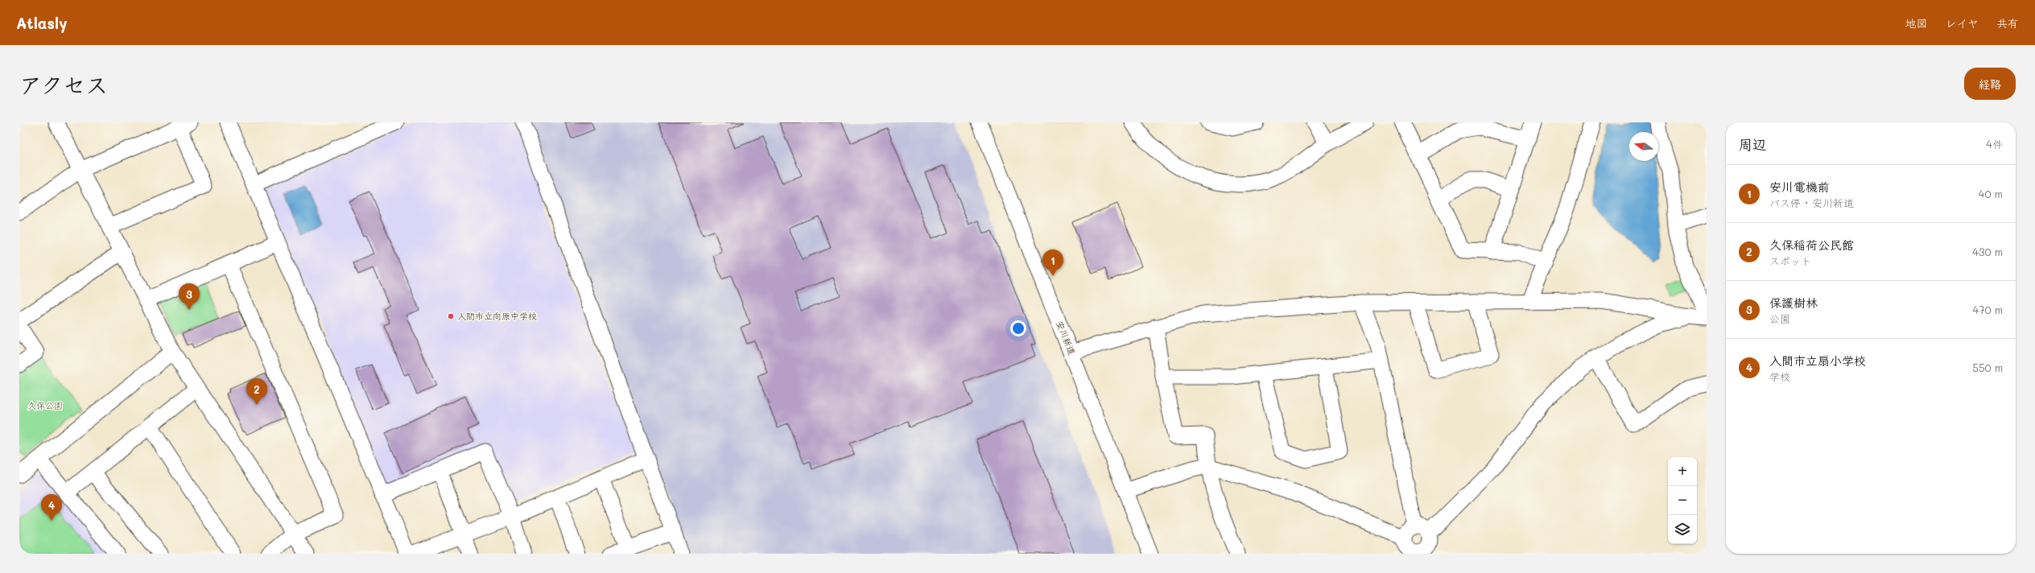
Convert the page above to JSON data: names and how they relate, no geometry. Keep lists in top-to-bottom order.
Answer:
{
  "streets": {
    "street": ["安川新道"]
  },
  "parks": ["久保公園"],
  "places": ["入間市立向原中学校"],
  "north": "left",
  "page": {
    "header": "Atlasly",
    "nav": ["地図", "レイヤ", "共有"],
    "title": "アクセス",
    "buttons": "経路",
    "heading": ["周辺", "4件"],
    "list": [
      {
        "mark": "1",
        "name": "安川電機前",
        "note": "バス停 · 安川新道",
        "value": "40 m"
      },
      {
        "mark": "2",
        "name": "久保稲荷公民館",
        "note": "スポット",
        "value": "430 m"
      },
      {
        "mark": "3",
        "name": "保護樹林",
        "note": "公園",
        "value": "470 m"
      },
      {
        "mark": "4",
        "name": "入間市立扇小学校",
        "note": "学校",
        "value": "550 m"
      }
    ],
    "pins": [
      "1",
      "3",
      "2",
      "4"
    ],
    "map_buttons": ["+", "−"]
  }
}
